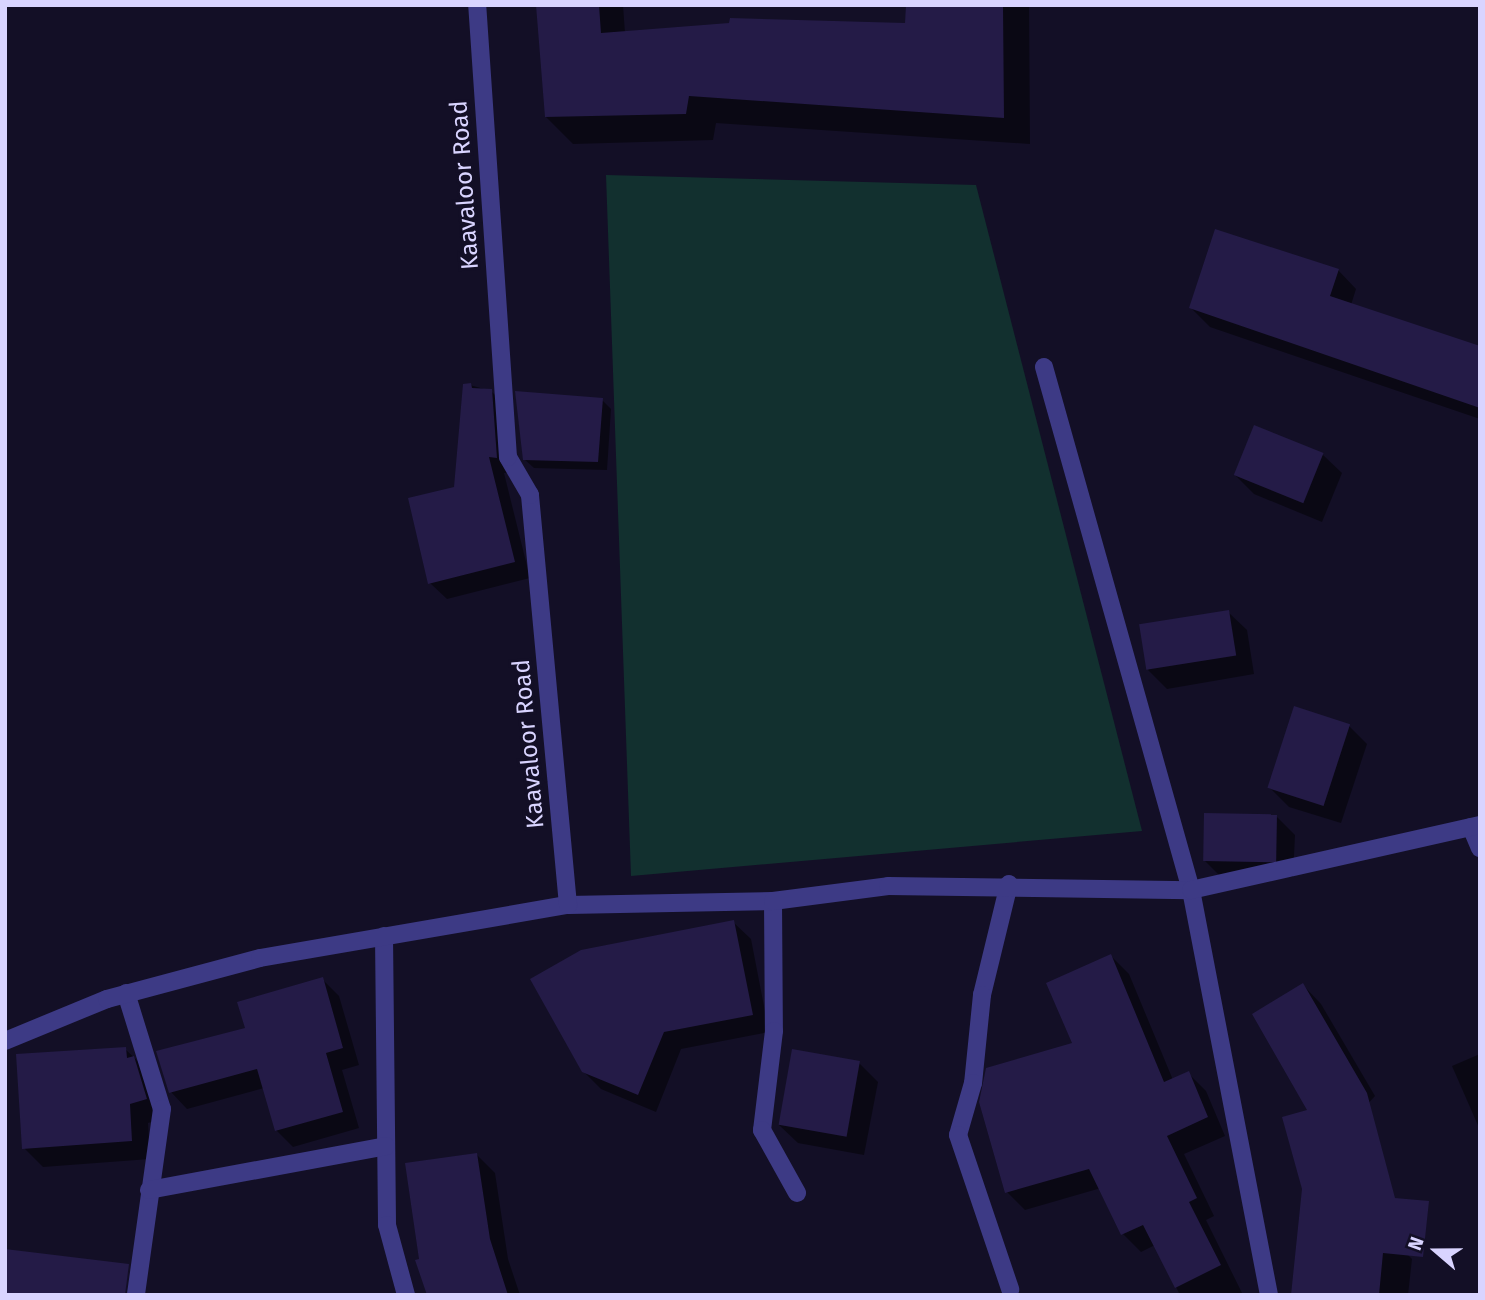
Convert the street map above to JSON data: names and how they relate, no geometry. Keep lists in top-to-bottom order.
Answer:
{
  "streets": {
    "street": ["Kaavaloor Road"]
  },
  "north": "left"
}
